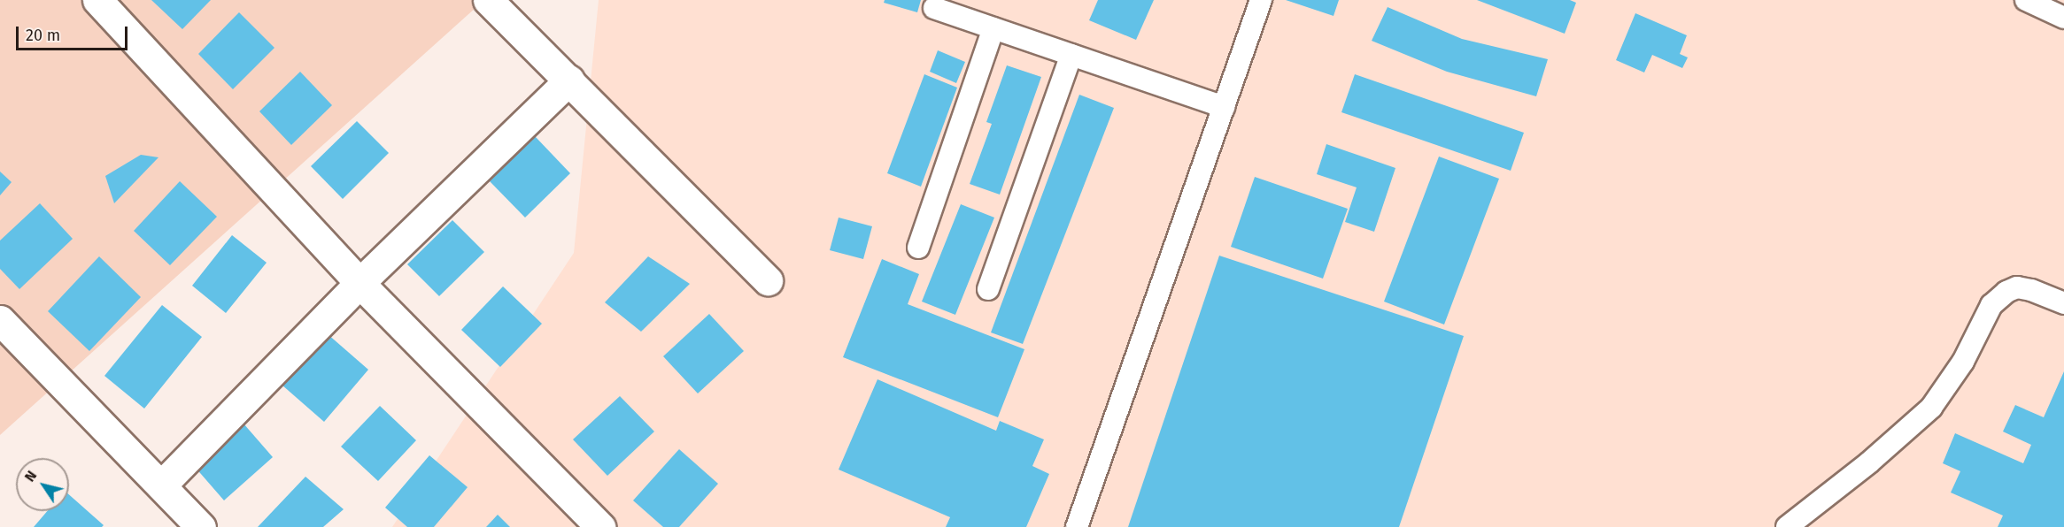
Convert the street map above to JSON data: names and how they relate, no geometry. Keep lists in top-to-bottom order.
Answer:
{
  "scale_bar": "20 m",
  "north": "top left"
}
